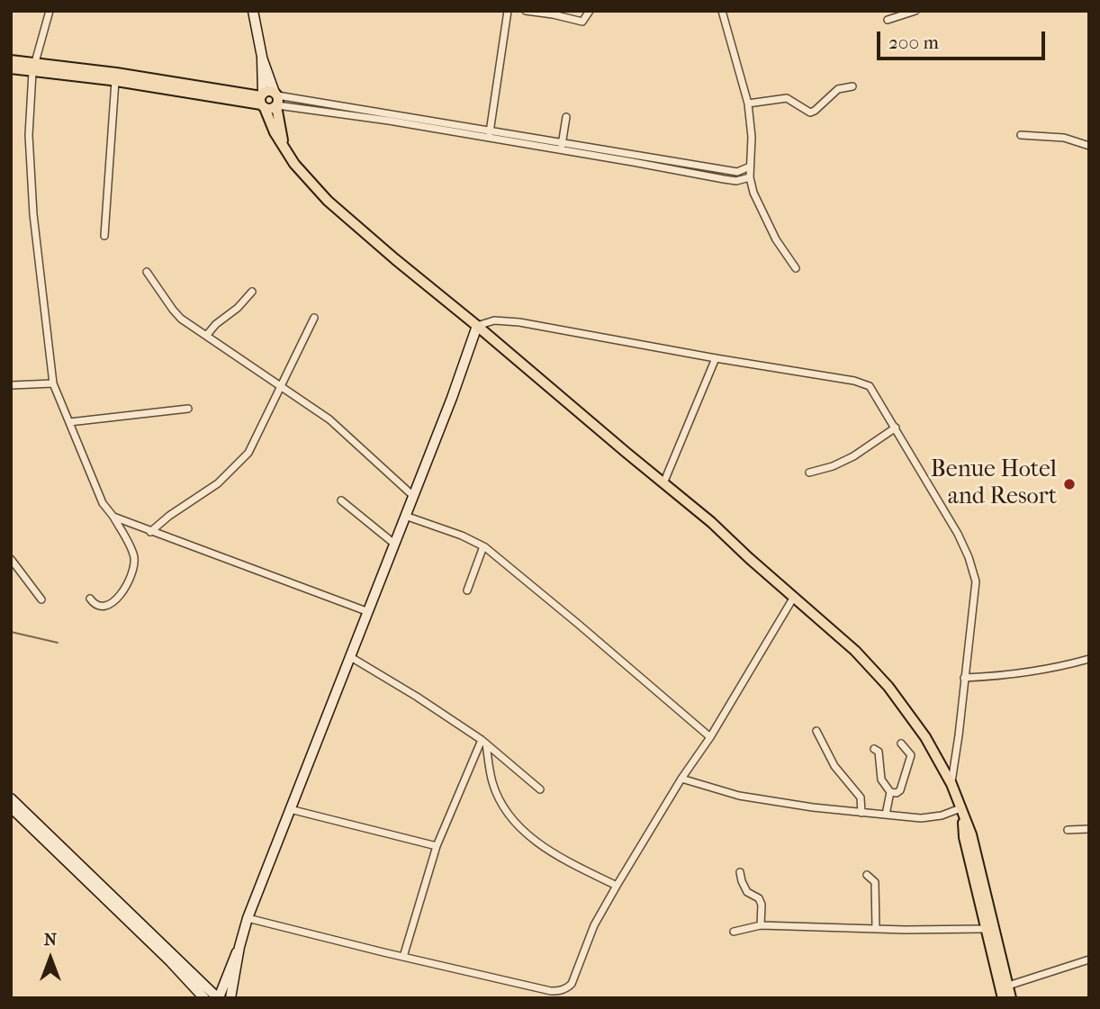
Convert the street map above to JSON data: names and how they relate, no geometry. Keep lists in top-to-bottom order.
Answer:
{
  "places": ["Benue Hotel and Resort"],
  "scale_bar": "200 m",
  "north": "top"
}
